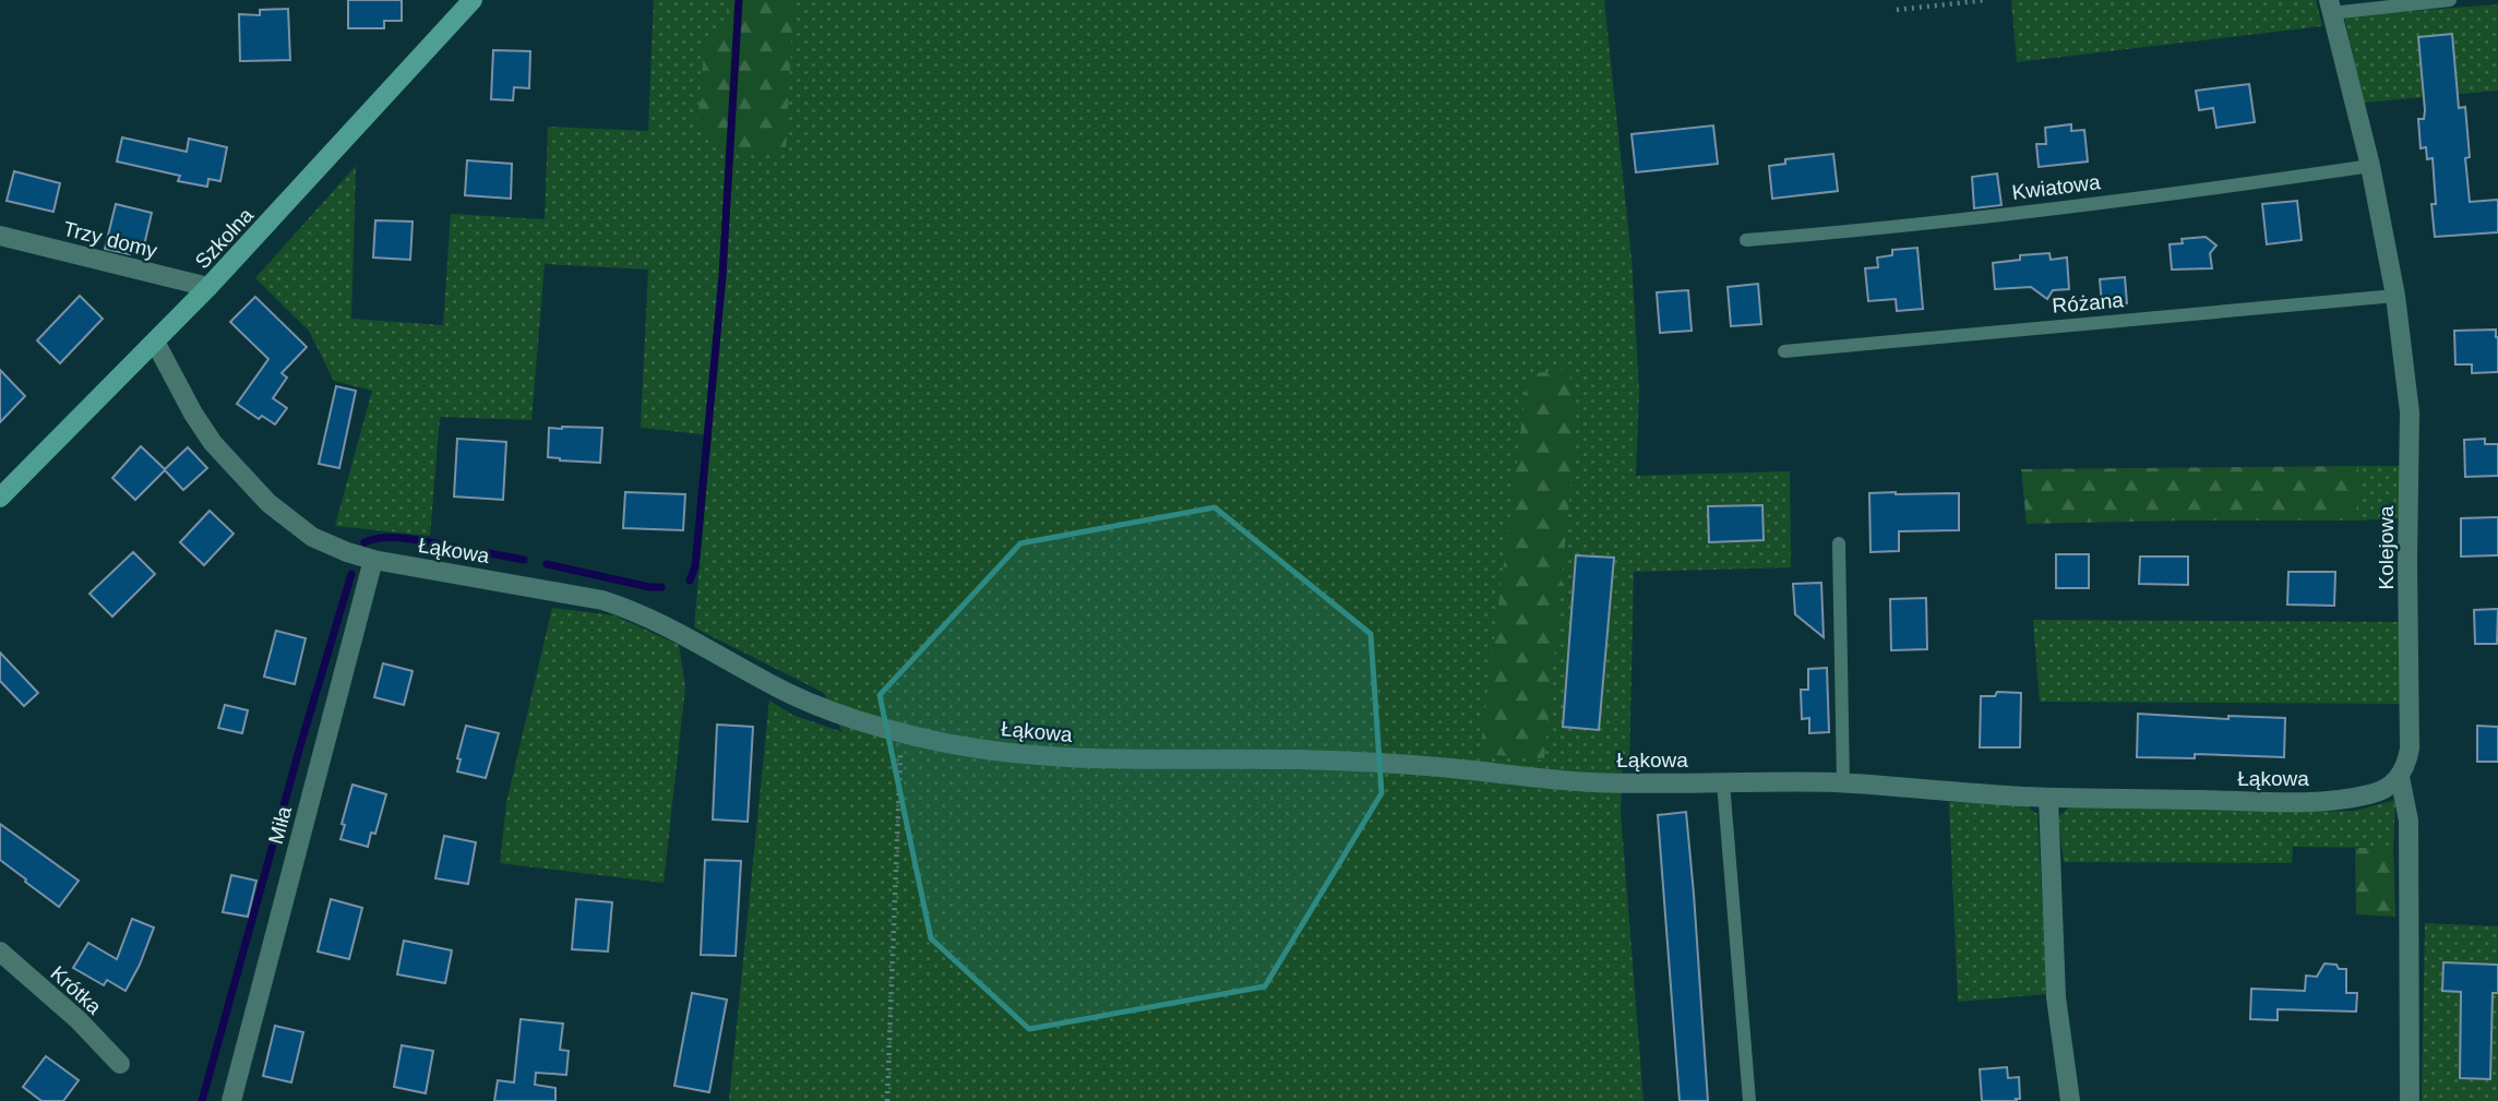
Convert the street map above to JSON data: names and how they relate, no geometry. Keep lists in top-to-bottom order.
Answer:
{
  "streets": {
    "street": [
      "Szkolna",
      "Trzy domy",
      "Kolejowa",
      "Łąkowa",
      "Miła",
      "Krótka"
    ],
    "lane": ["Kwiatowa", "Różana"]
  },
  "crossings": [
    ["Kwiatowa", "Kolejowa"],
    ["Szkolna", "Trzy domy"],
    ["Szkolna", "Łąkowa"],
    ["Różana", "Kolejowa"],
    ["Kolejowa", "Łąkowa"],
    ["Łąkowa", "Miła"]
  ]
}
